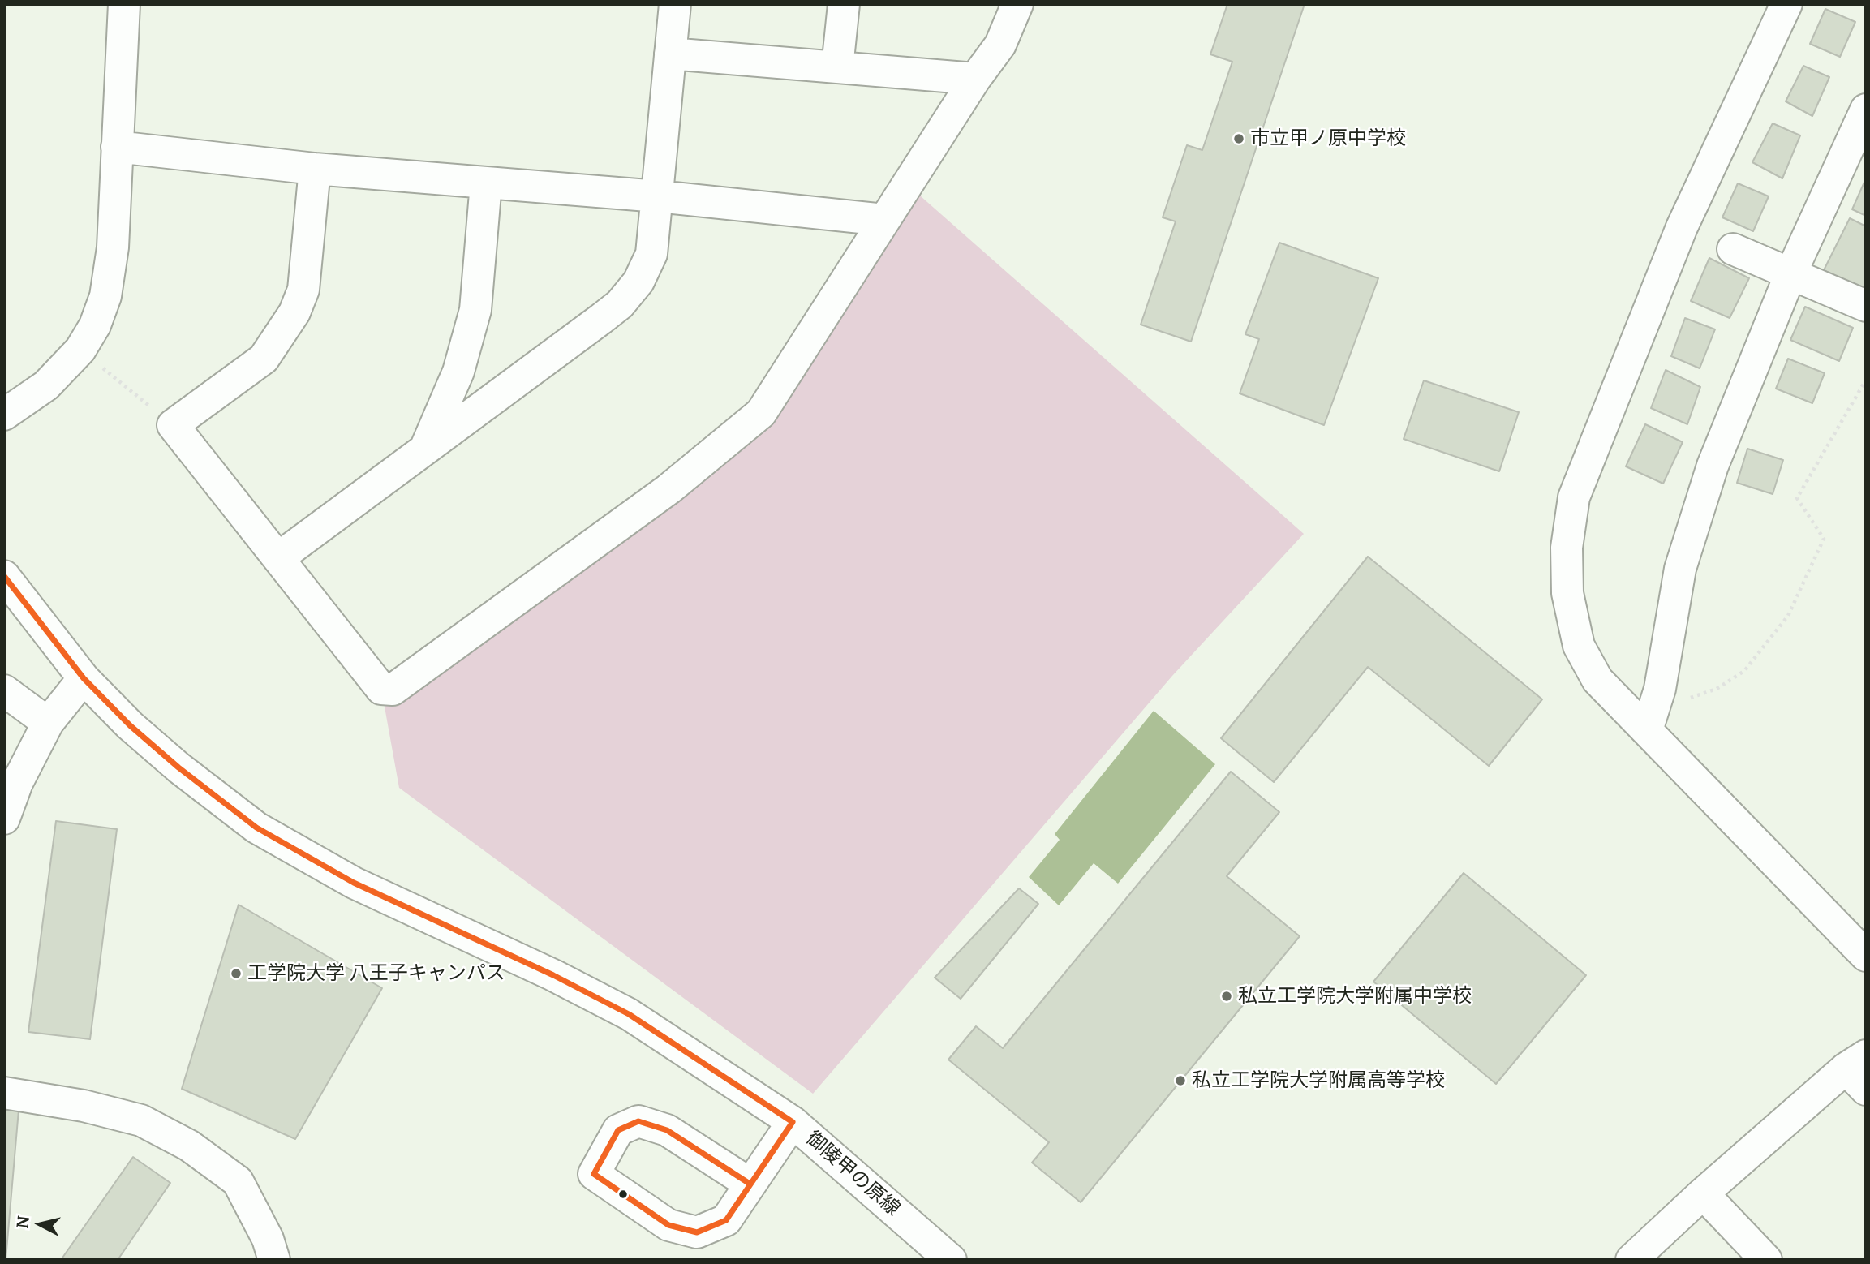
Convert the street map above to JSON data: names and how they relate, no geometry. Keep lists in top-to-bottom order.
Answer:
{
  "streets": {
    "street": ["御陵甲の原線"]
  },
  "places": [
    "市立甲ノ原中学校",
    "工学院大学 八王子キャンパス",
    "私立工学院大学附属中学校",
    "私立工学院大学附属高等学校"
  ],
  "north": "left"
}
